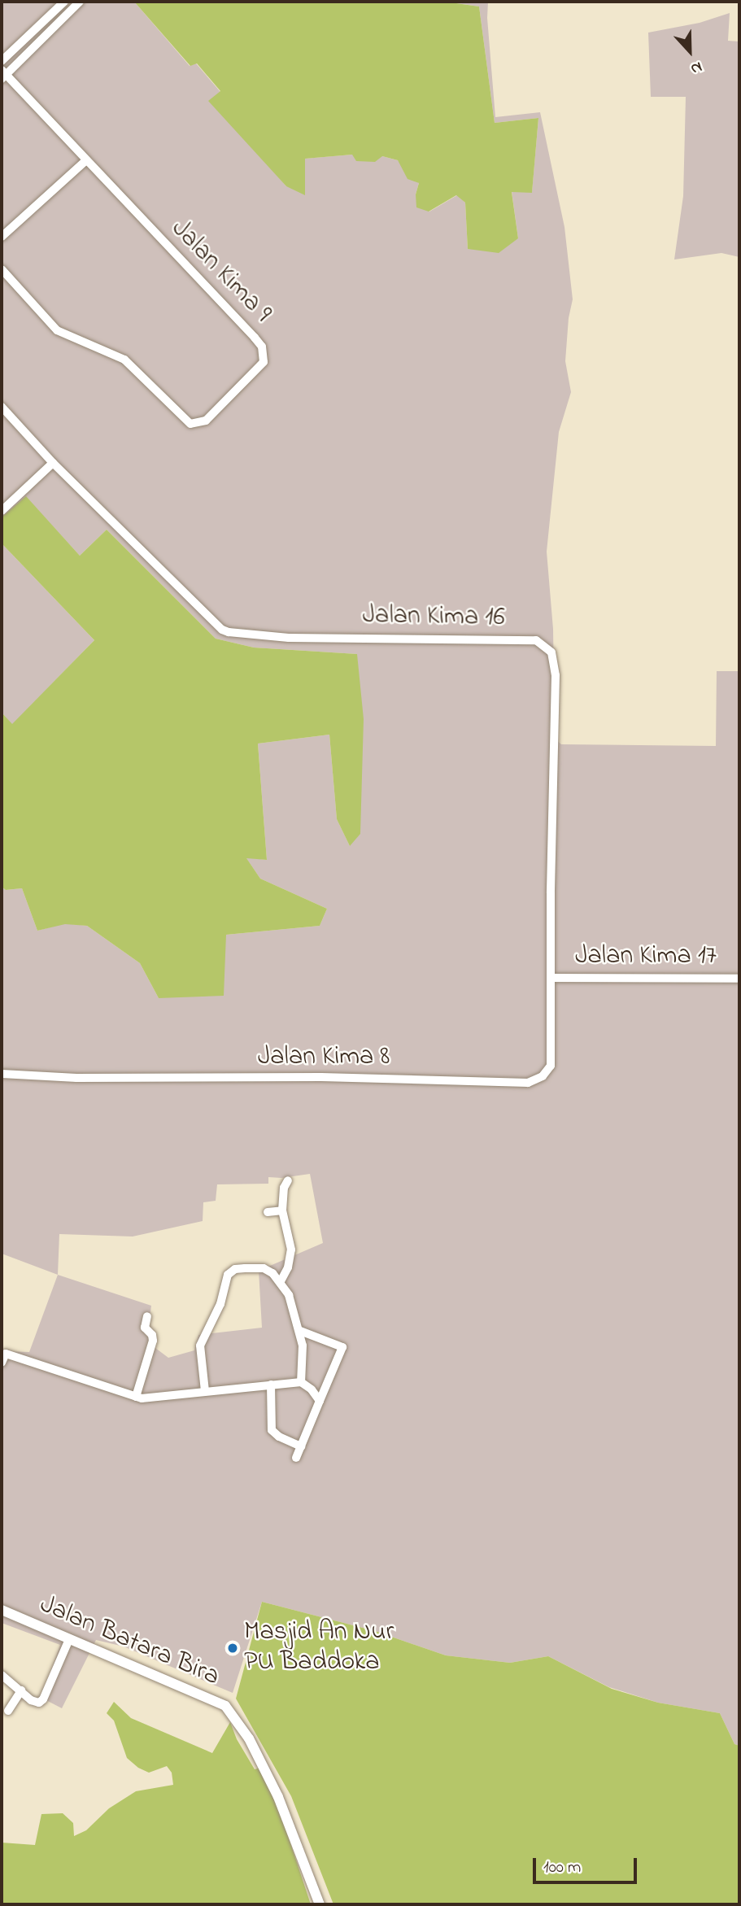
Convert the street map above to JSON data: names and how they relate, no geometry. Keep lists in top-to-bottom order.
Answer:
{
  "streets": {
    "street": [
      "Jalan Kima 9",
      "Jalan Kima 16",
      "Jalan Kima 17",
      "Jalan Kima 8",
      "Jalan Batara Bira"
    ]
  },
  "crossings": [
    ["Jalan Kima 16", "Jalan Kima 17"],
    ["Jalan Kima 16", "Jalan Kima 8"],
    ["Jalan Kima 17", "Jalan Kima 8"]
  ],
  "places": ["Masjid An Nur PU Baddoka"],
  "scale_bar": "100 m",
  "north": "bottom"
}
